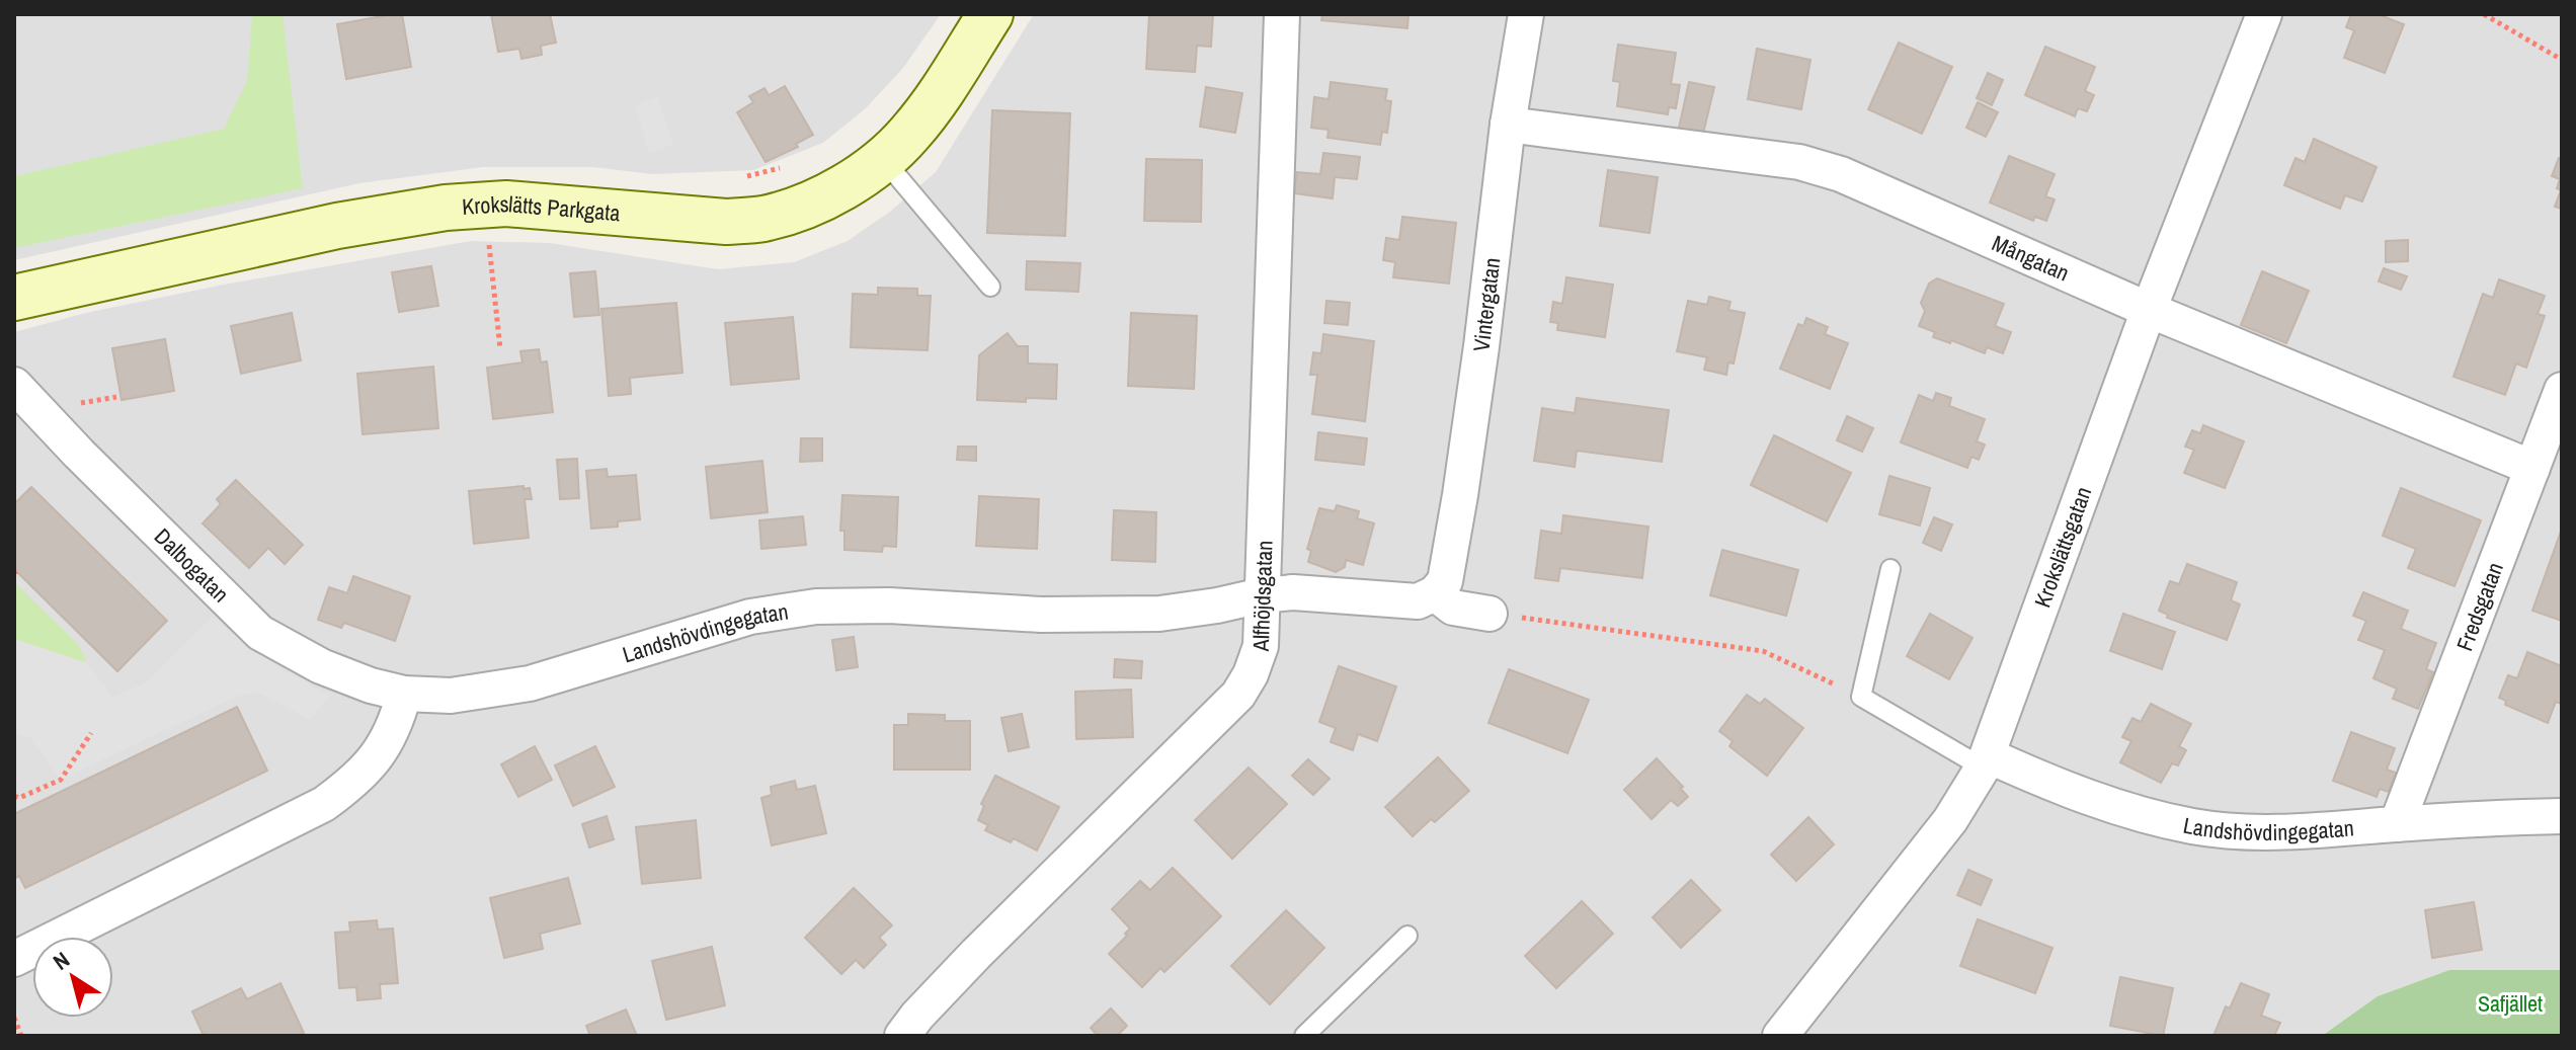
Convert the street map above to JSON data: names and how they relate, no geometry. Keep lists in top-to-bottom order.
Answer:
{
  "streets": {
    "street": [
      "Krokslätts Parkgata",
      "Mångatan",
      "Vintergatan",
      "Krokslättsgatan",
      "Dalbogatan",
      "Alfhöjdsgatan",
      "Fredsgatan",
      "Landshövdingegatan"
    ]
  },
  "crossings": [
    ["Mångatan", "Vintergatan"],
    ["Mångatan", "Krokslättsgatan"],
    ["Mångatan", "Fredsgatan"],
    ["Vintergatan", "Landshövdingegatan"],
    ["Krokslättsgatan", "Landshövdingegatan"],
    ["Dalbogatan", "Landshövdingegatan"],
    ["Alfhöjdsgatan", "Landshövdingegatan"],
    ["Fredsgatan", "Landshövdingegatan"]
  ],
  "parks": ["Safjället"],
  "north": "top left"
}
